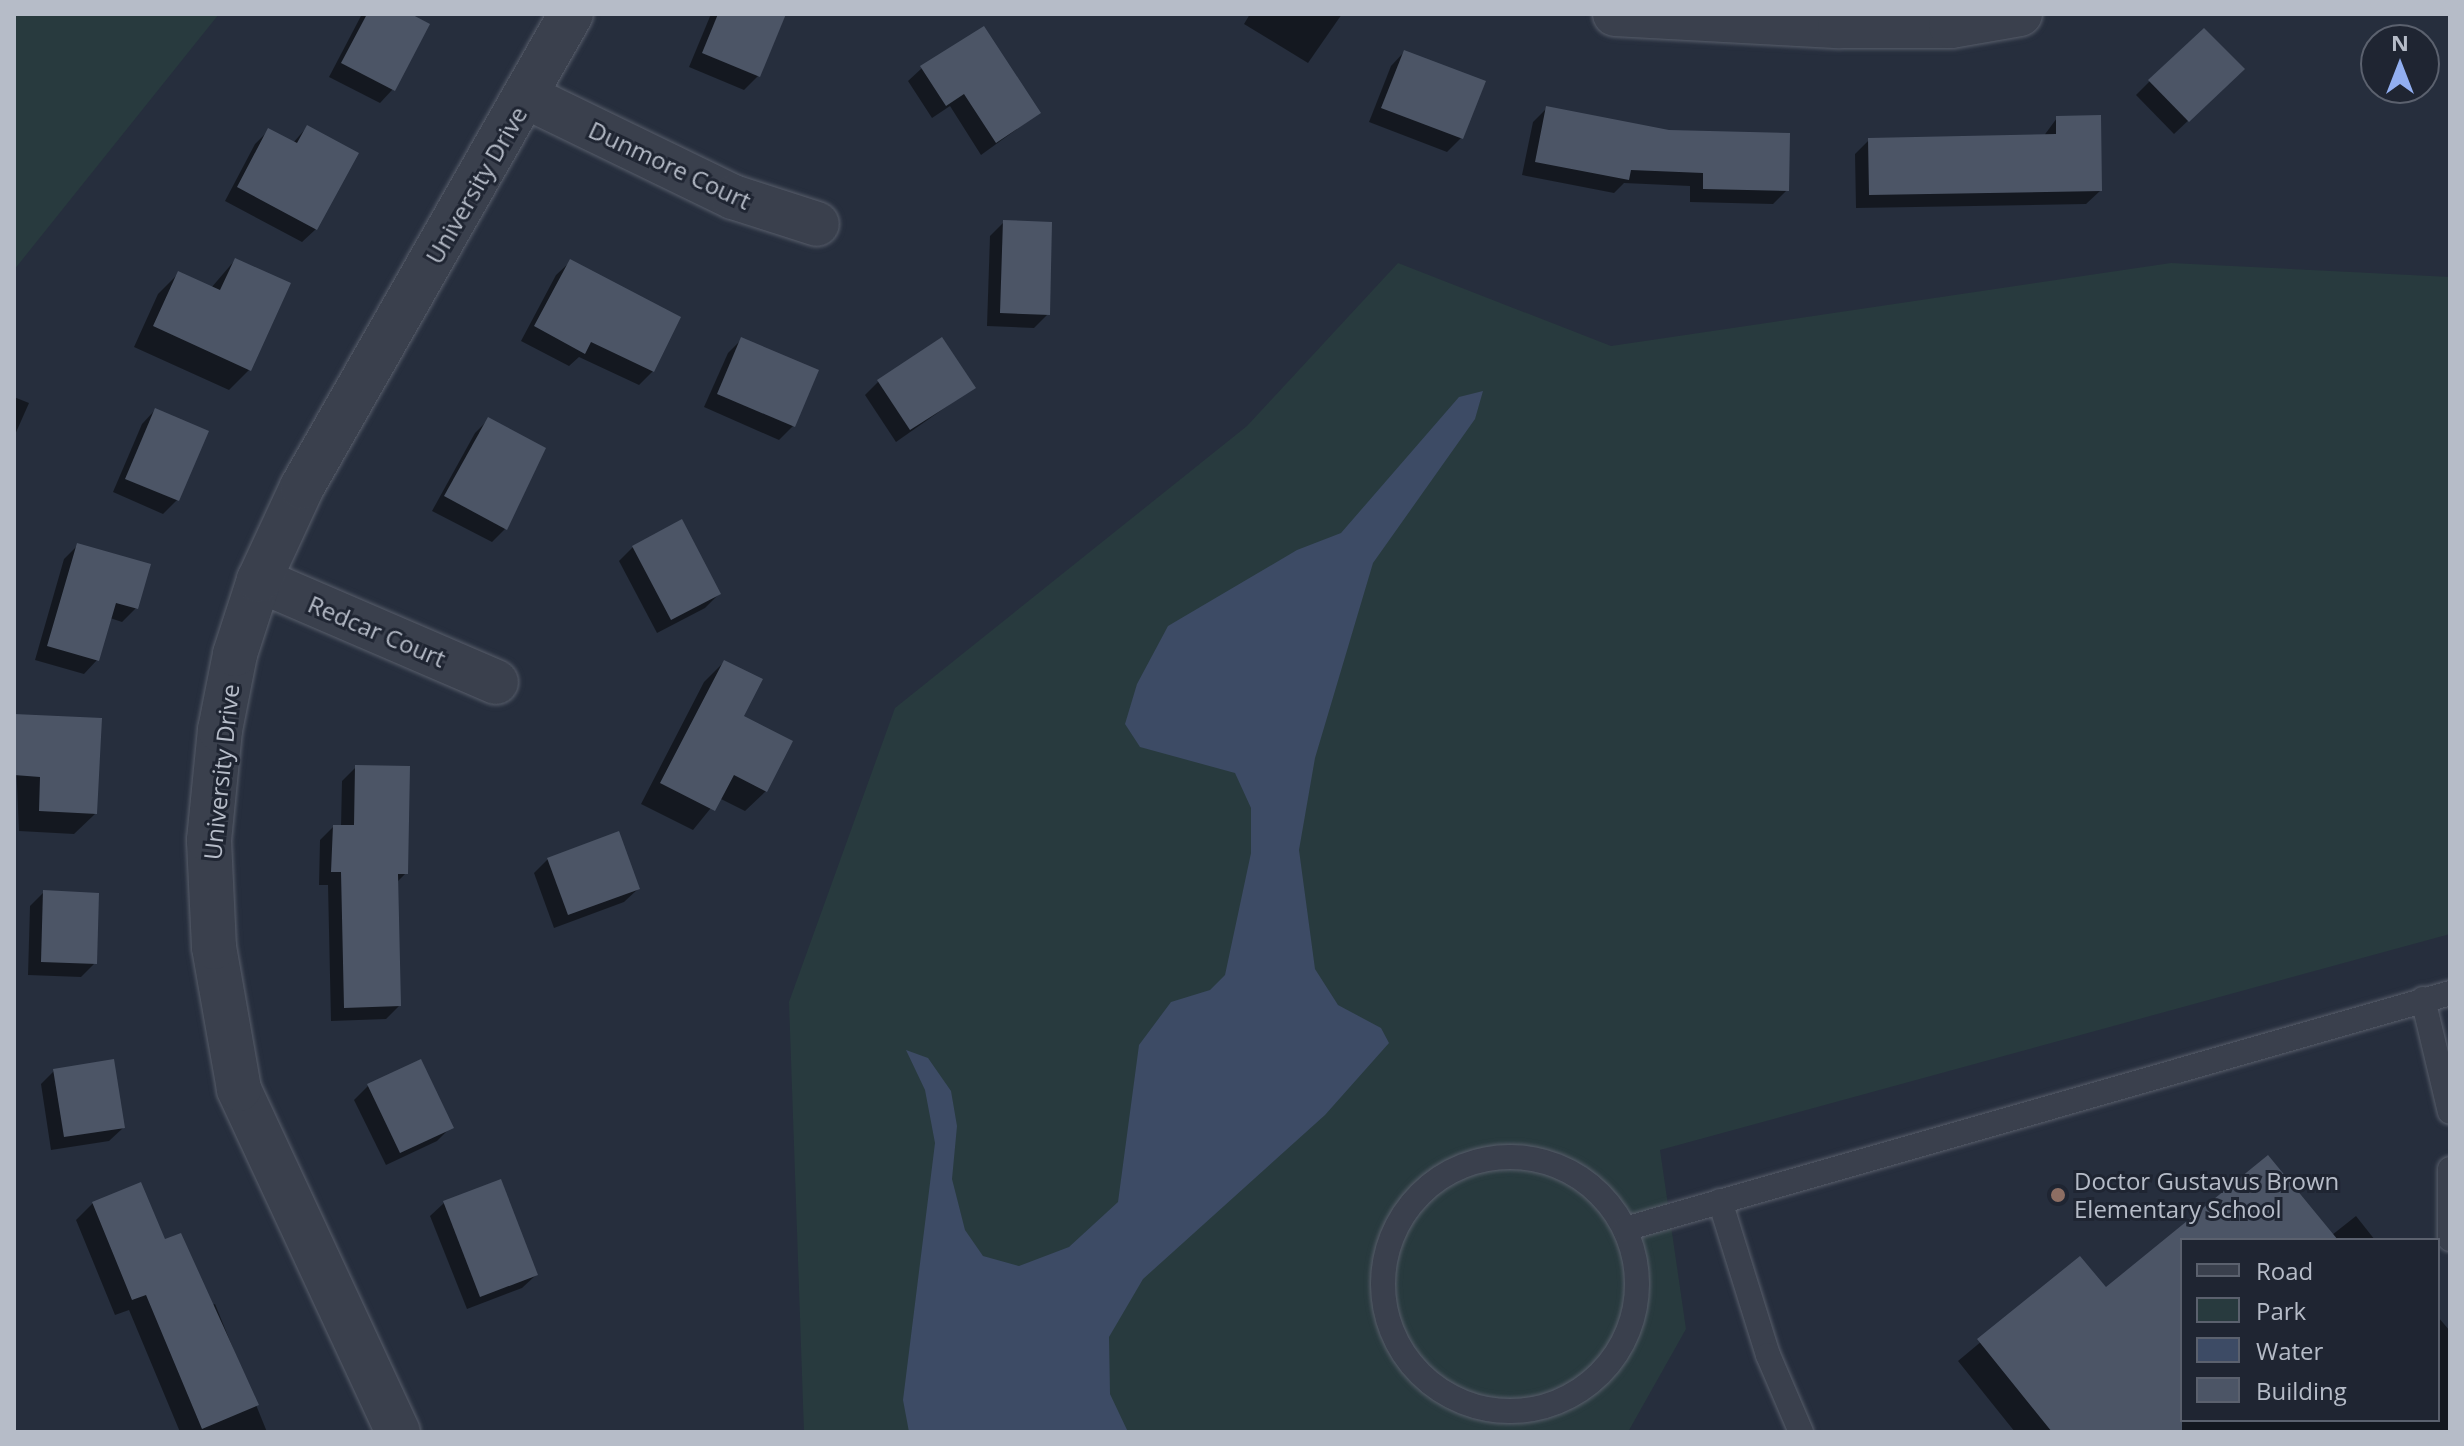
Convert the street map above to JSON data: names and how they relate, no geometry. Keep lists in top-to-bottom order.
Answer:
{
  "streets": {
    "street": ["Dunmore Court", "University Drive", "Redcar Court"]
  },
  "crossings": [
    ["Dunmore Court", "University Drive"],
    ["University Drive", "Redcar Court"]
  ],
  "places": ["Doctor Gustavus Brown Elementary School"],
  "legend": [
    "Road",
    "Park",
    "Water",
    "Building"
  ],
  "north": "top"
}
